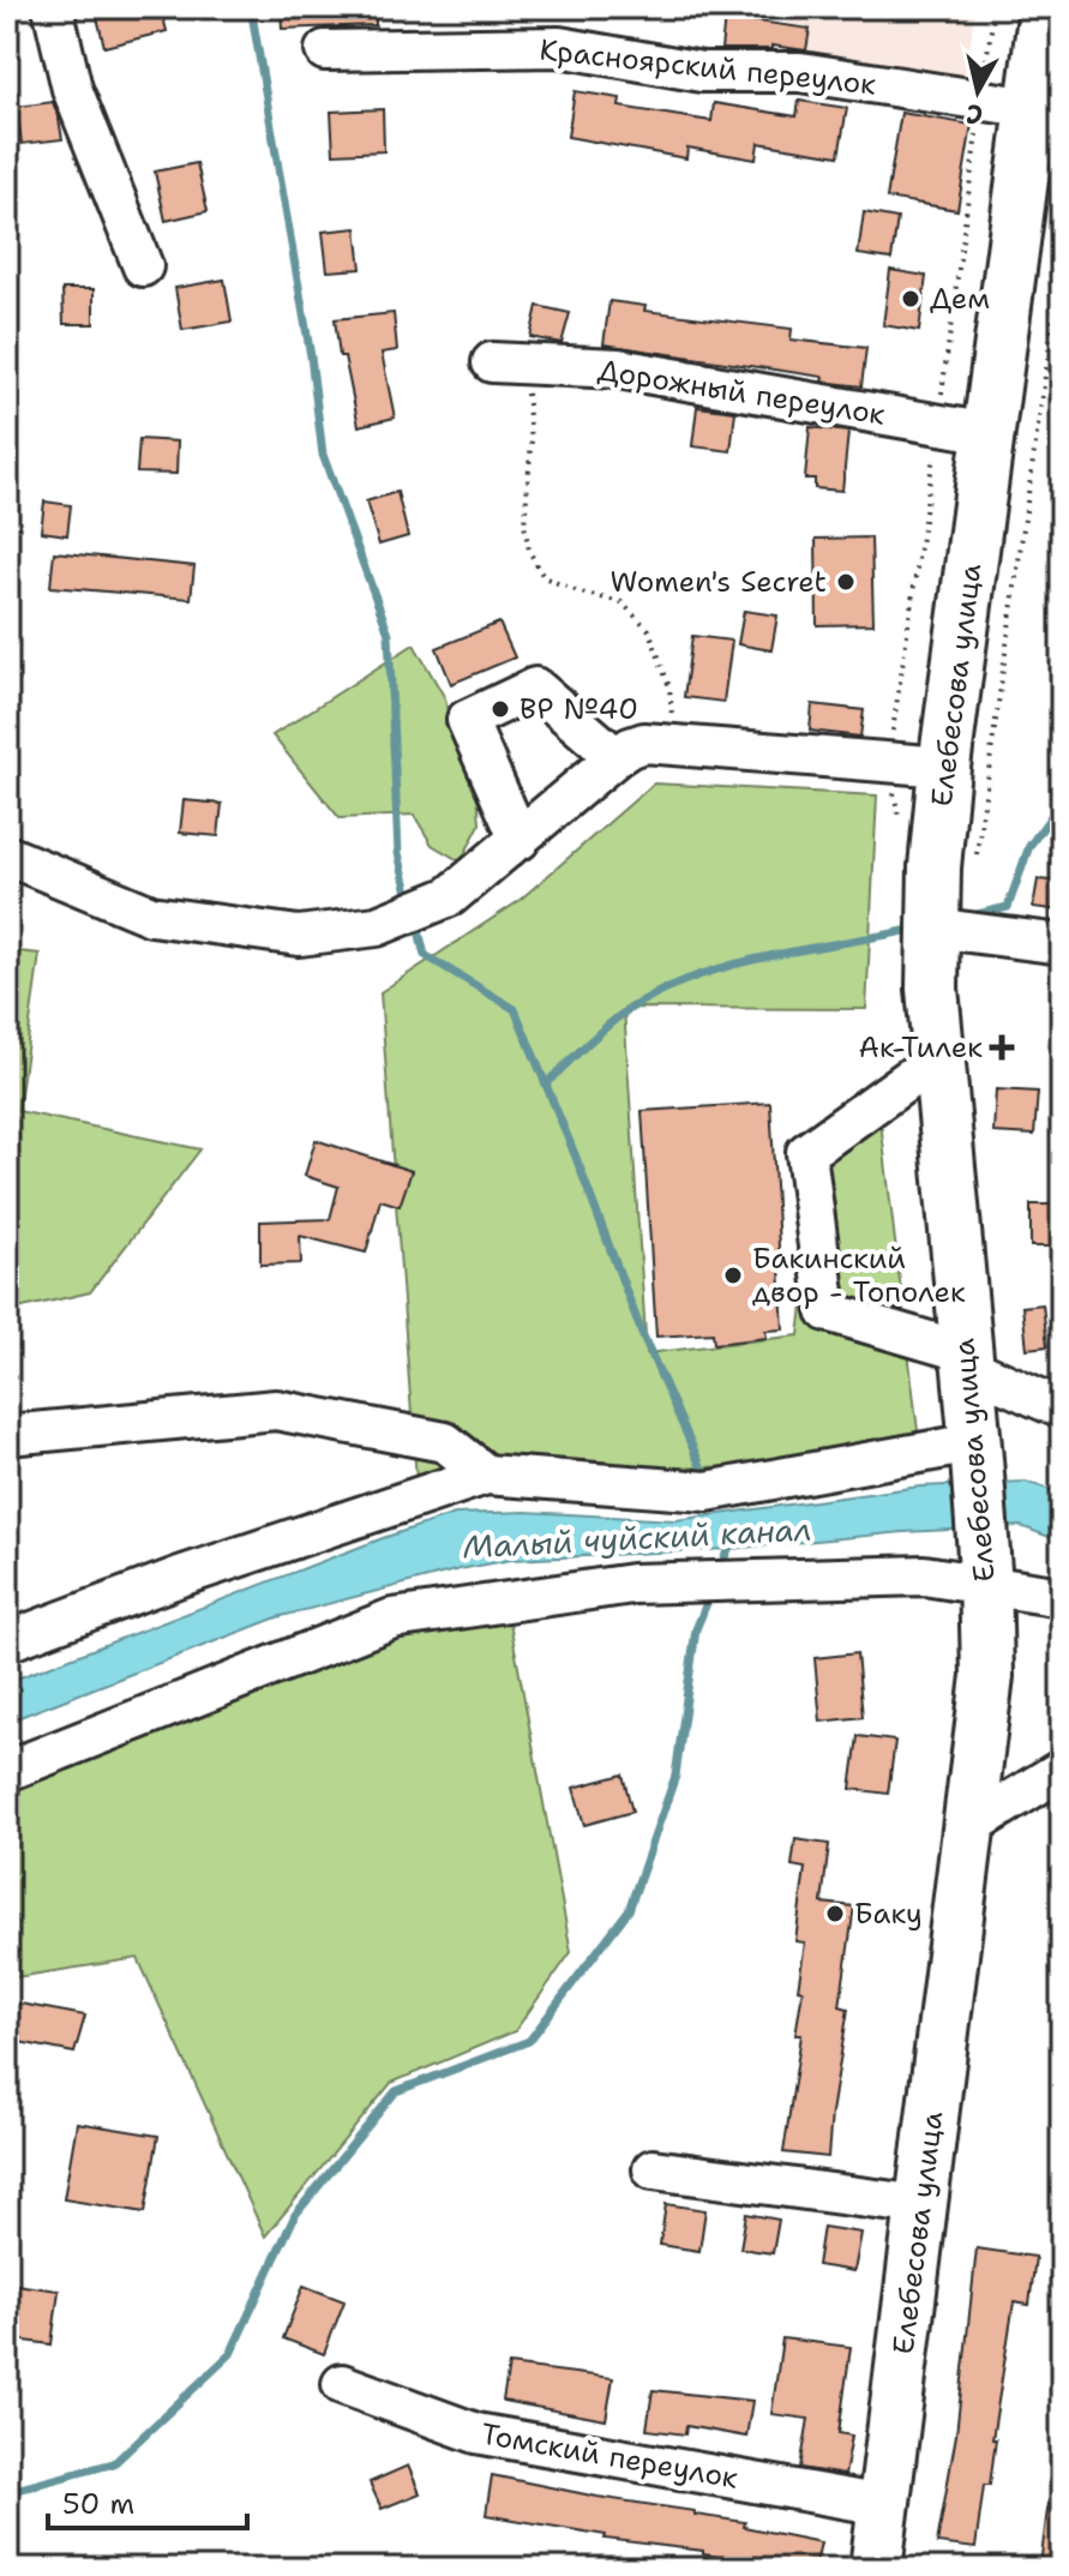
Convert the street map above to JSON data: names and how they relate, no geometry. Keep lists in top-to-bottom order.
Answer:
{
  "streets": {
    "main road": ["Елебесова улица"],
    "street": ["Красноярский переулок", "Дорожный переулок", "Томский переулок"]
  },
  "crossings": [
    ["Красноярский переулок", "Елебесова улица"],
    ["Дорожный переулок", "Елебесова улица"],
    ["Елебесова улица", "Томский переулок"]
  ],
  "water": ["Малый чуйский канал"],
  "places": {
    "other": [
      "Дем",
      "Women's Secret",
      "BP №40",
      "Бакинский двор - Тополек",
      "Баку"
    ],
    "health": ["Ак-Тилек"]
  },
  "scale_bar": "50 m",
  "north": "bottom"
}
